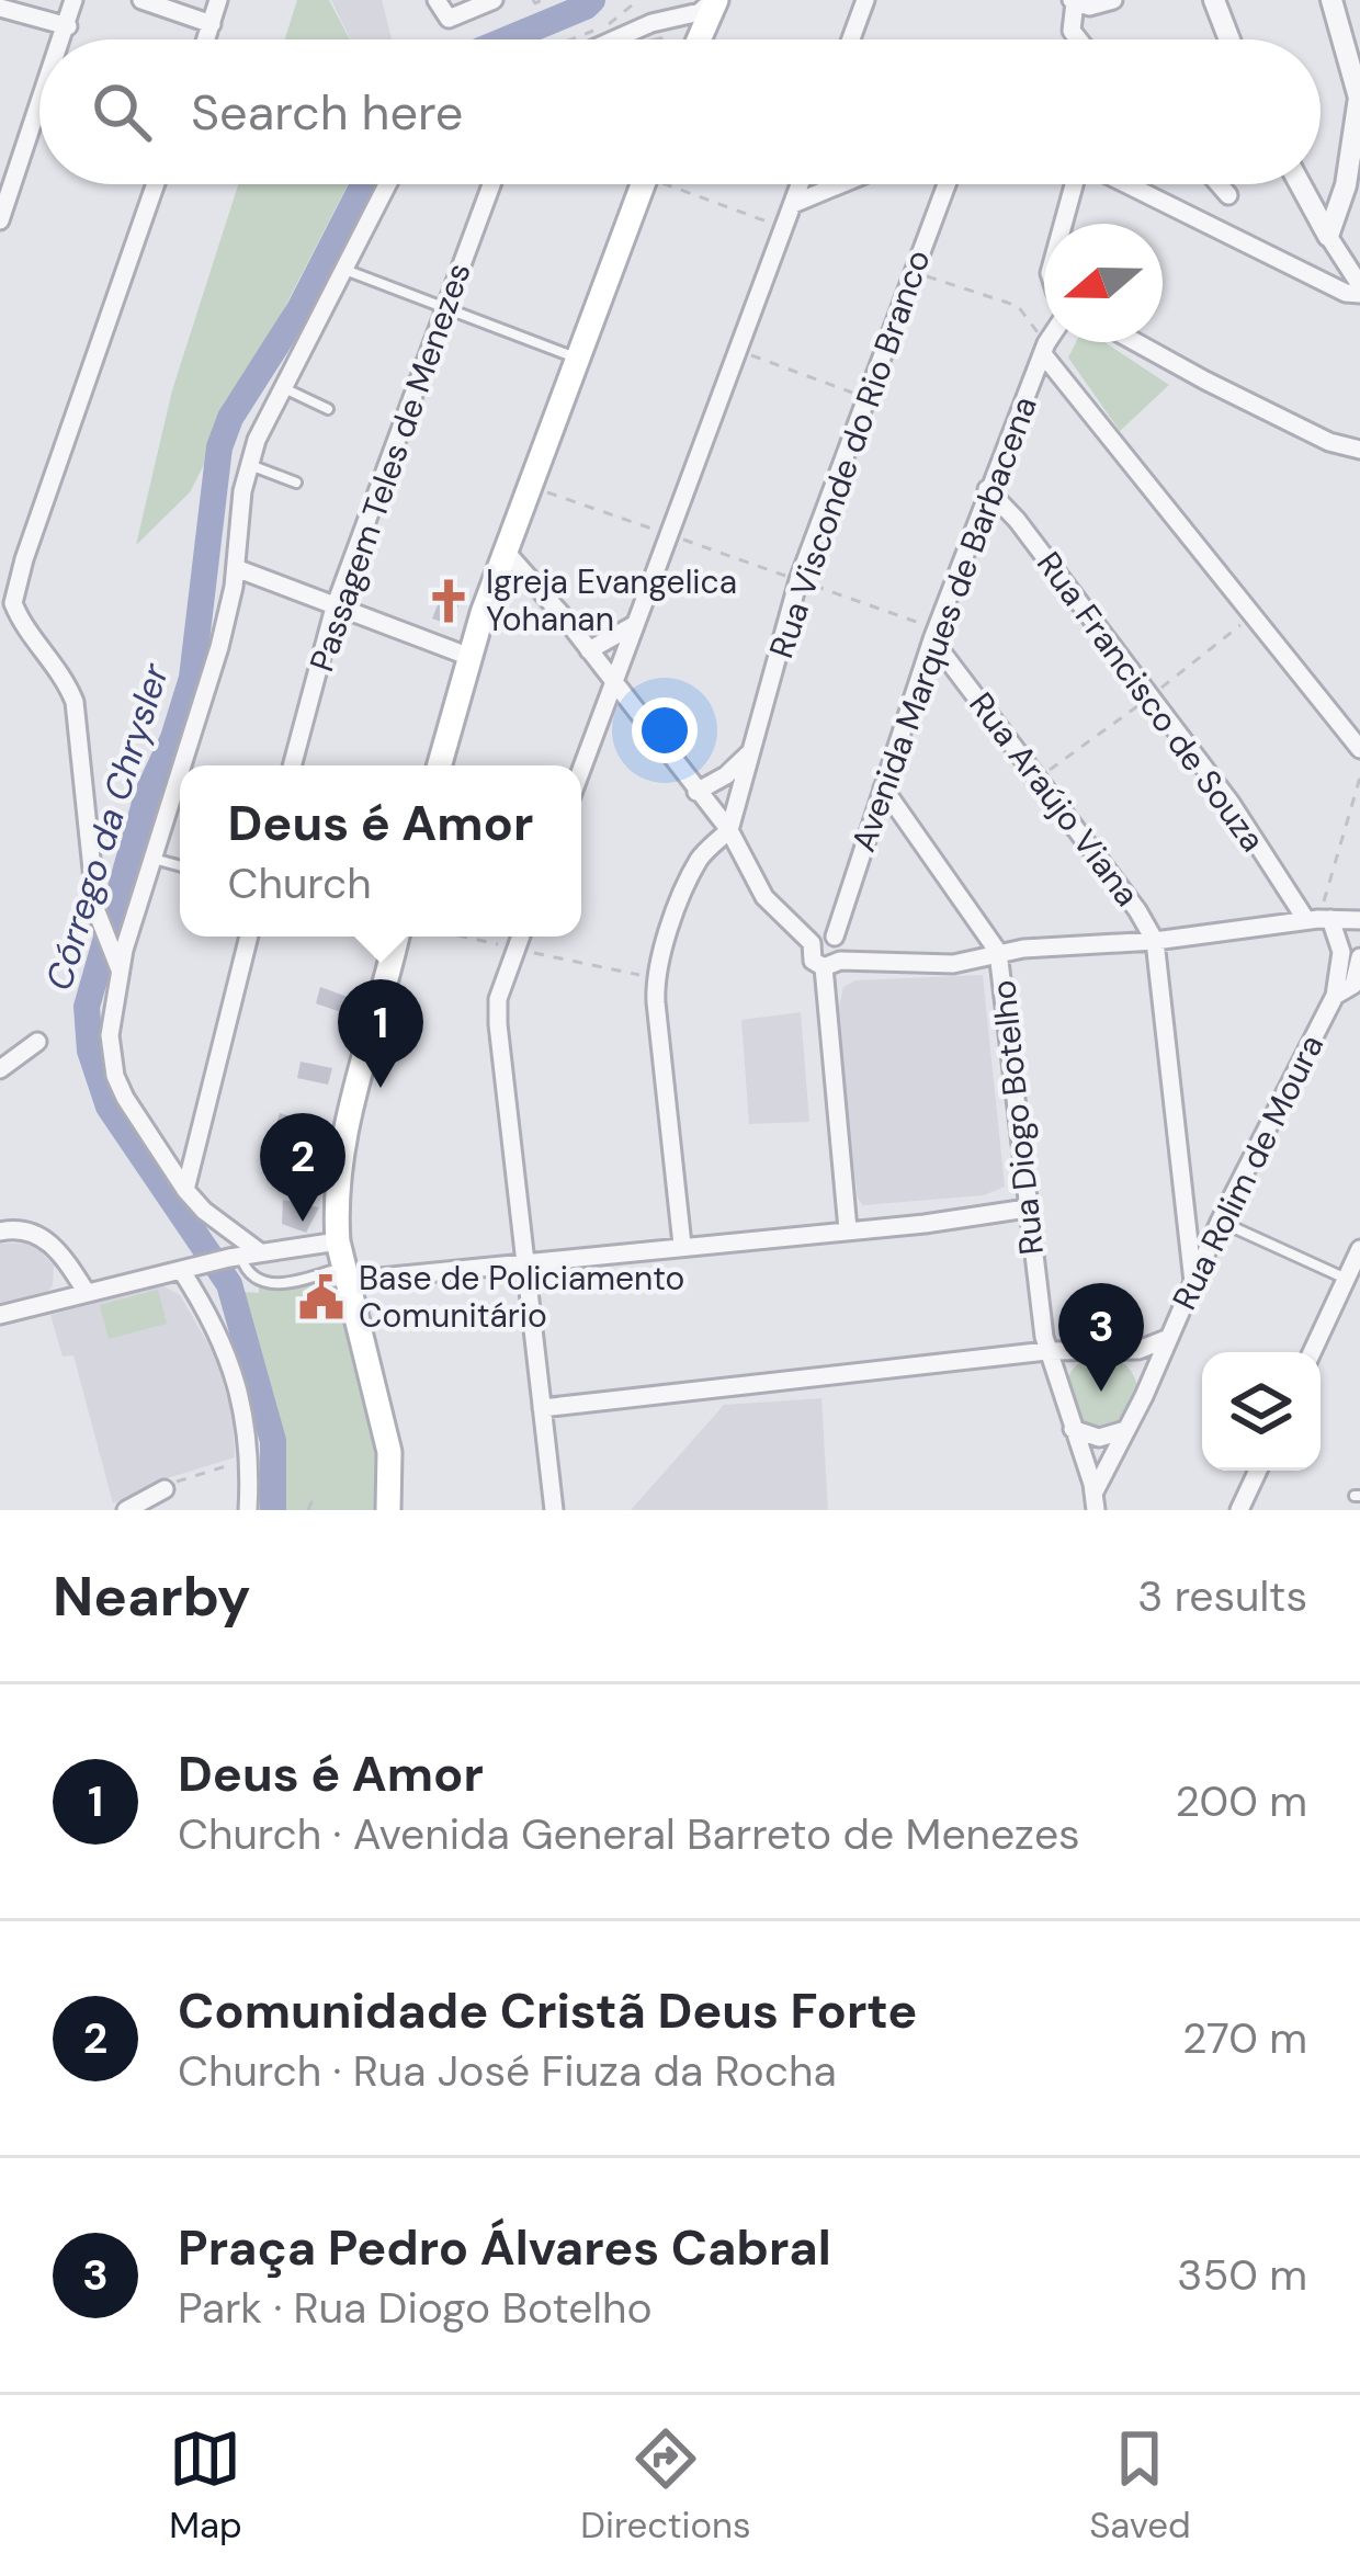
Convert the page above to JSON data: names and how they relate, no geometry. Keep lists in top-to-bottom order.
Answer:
{
  "streets": {
    "street": [
      "Rua Visconde do Rio Branco",
      "Passagem Teles de Menezes",
      "Avenida Marques de Barbacena",
      "Rua Francisco de Souza",
      "Rua Araújo Viana",
      "Rua Diogo Botelho",
      "Rua Rolim de Moura"
    ]
  },
  "crossings": [
    ["Avenida Marques de Barbacena", "Rua Francisco de Souza"],
    ["Avenida Marques de Barbacena", "Rua Araújo Viana"],
    ["Rua Francisco de Souza", "Rua Rolim de Moura"],
    ["Rua Araújo Viana", "Rua Rolim de Moura"],
    ["Rua Diogo Botelho", "Rua Rolim de Moura"]
  ],
  "water": ["Córrego da Chrysler"],
  "places": {
    "church": ["Igreja Evangelica Yohanan"],
    "public building": ["Base de Policiamento Comunitário"]
  },
  "north": "left",
  "page": {
    "search": "Search here",
    "popup": ["Deus é Amor", "Church"],
    "pins": ["1", "2", "3"],
    "heading": ["Nearby", "3 results"],
    "list": [
      {
        "mark": "1",
        "name": "Deus é Amor",
        "note": "Church · Avenida General Barreto de Menezes",
        "value": "200 m"
      },
      {
        "mark": "2",
        "name": "Comunidade Cristã Deus Forte",
        "note": "Church · Rua José Fiuza da Rocha",
        "value": "270 m"
      },
      {
        "mark": "3",
        "name": "Praça Pedro Álvares Cabral",
        "note": "Park · Rua Diogo Botelho",
        "value": "350 m"
      }
    ],
    "nav": ["Map", "Directions", "Saved"]
  }
}
